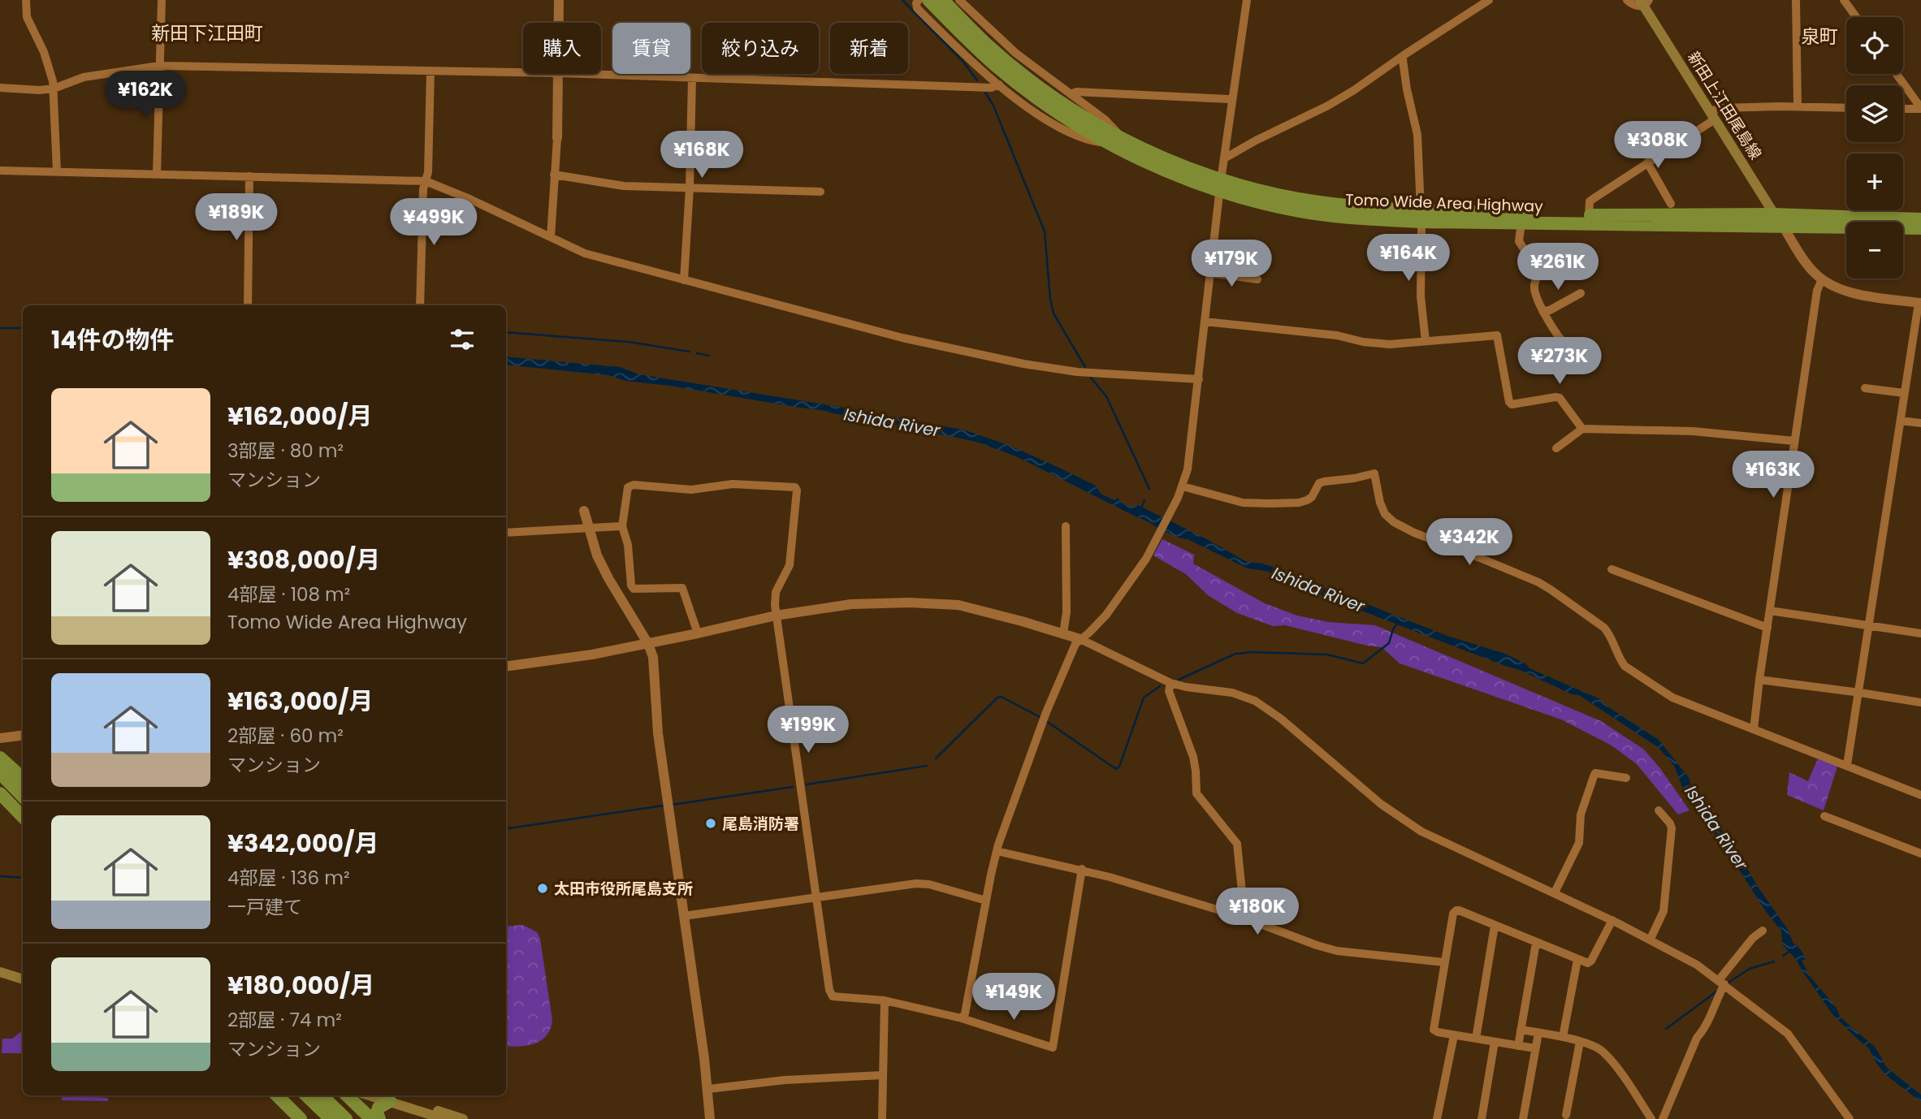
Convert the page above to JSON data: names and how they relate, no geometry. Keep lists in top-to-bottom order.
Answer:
{
  "streets": {
    "highway": ["Tomo Wide Area Highway"],
    "main road": ["新田上江田尾島線"]
  },
  "crossings": [
    ["新田上江田尾島線", "Tomo Wide Area Highway"]
  ],
  "districts": ["新田下江田町", "泉町"],
  "water": ["Ishida River"],
  "places": ["尾島消防署", "太田市役所尾島支所"],
  "page": {
    "map_buttons": ["+", "−"],
    "chip": [
      "購入",
      "賃貸",
      "絞り込み",
      "新着"
    ],
    "price": [
      "¥162K",
      "¥308K",
      "¥168K",
      "¥189K",
      "¥499K",
      "¥164K",
      "¥179K",
      "¥261K",
      "¥273K",
      "¥163K",
      "¥342K",
      "¥199K",
      "¥180K",
      "¥149K"
    ],
    "heading": "14件の物件",
    "list": [
      {
        "name": "¥162,000/月",
        "note": "3部屋 · 80 m² · マンション"
      },
      {
        "name": "¥308,000/月",
        "note": "4部屋 · 108 m² · Tomo Wide Area Highway"
      },
      {
        "name": "¥163,000/月",
        "note": "2部屋 · 60 m² · マンション"
      },
      {
        "name": "¥342,000/月",
        "note": "4部屋 · 136 m² · 一戸建て"
      },
      {
        "name": "¥180,000/月",
        "note": "2部屋 · 74 m² · マンション"
      }
    ]
  }
}
